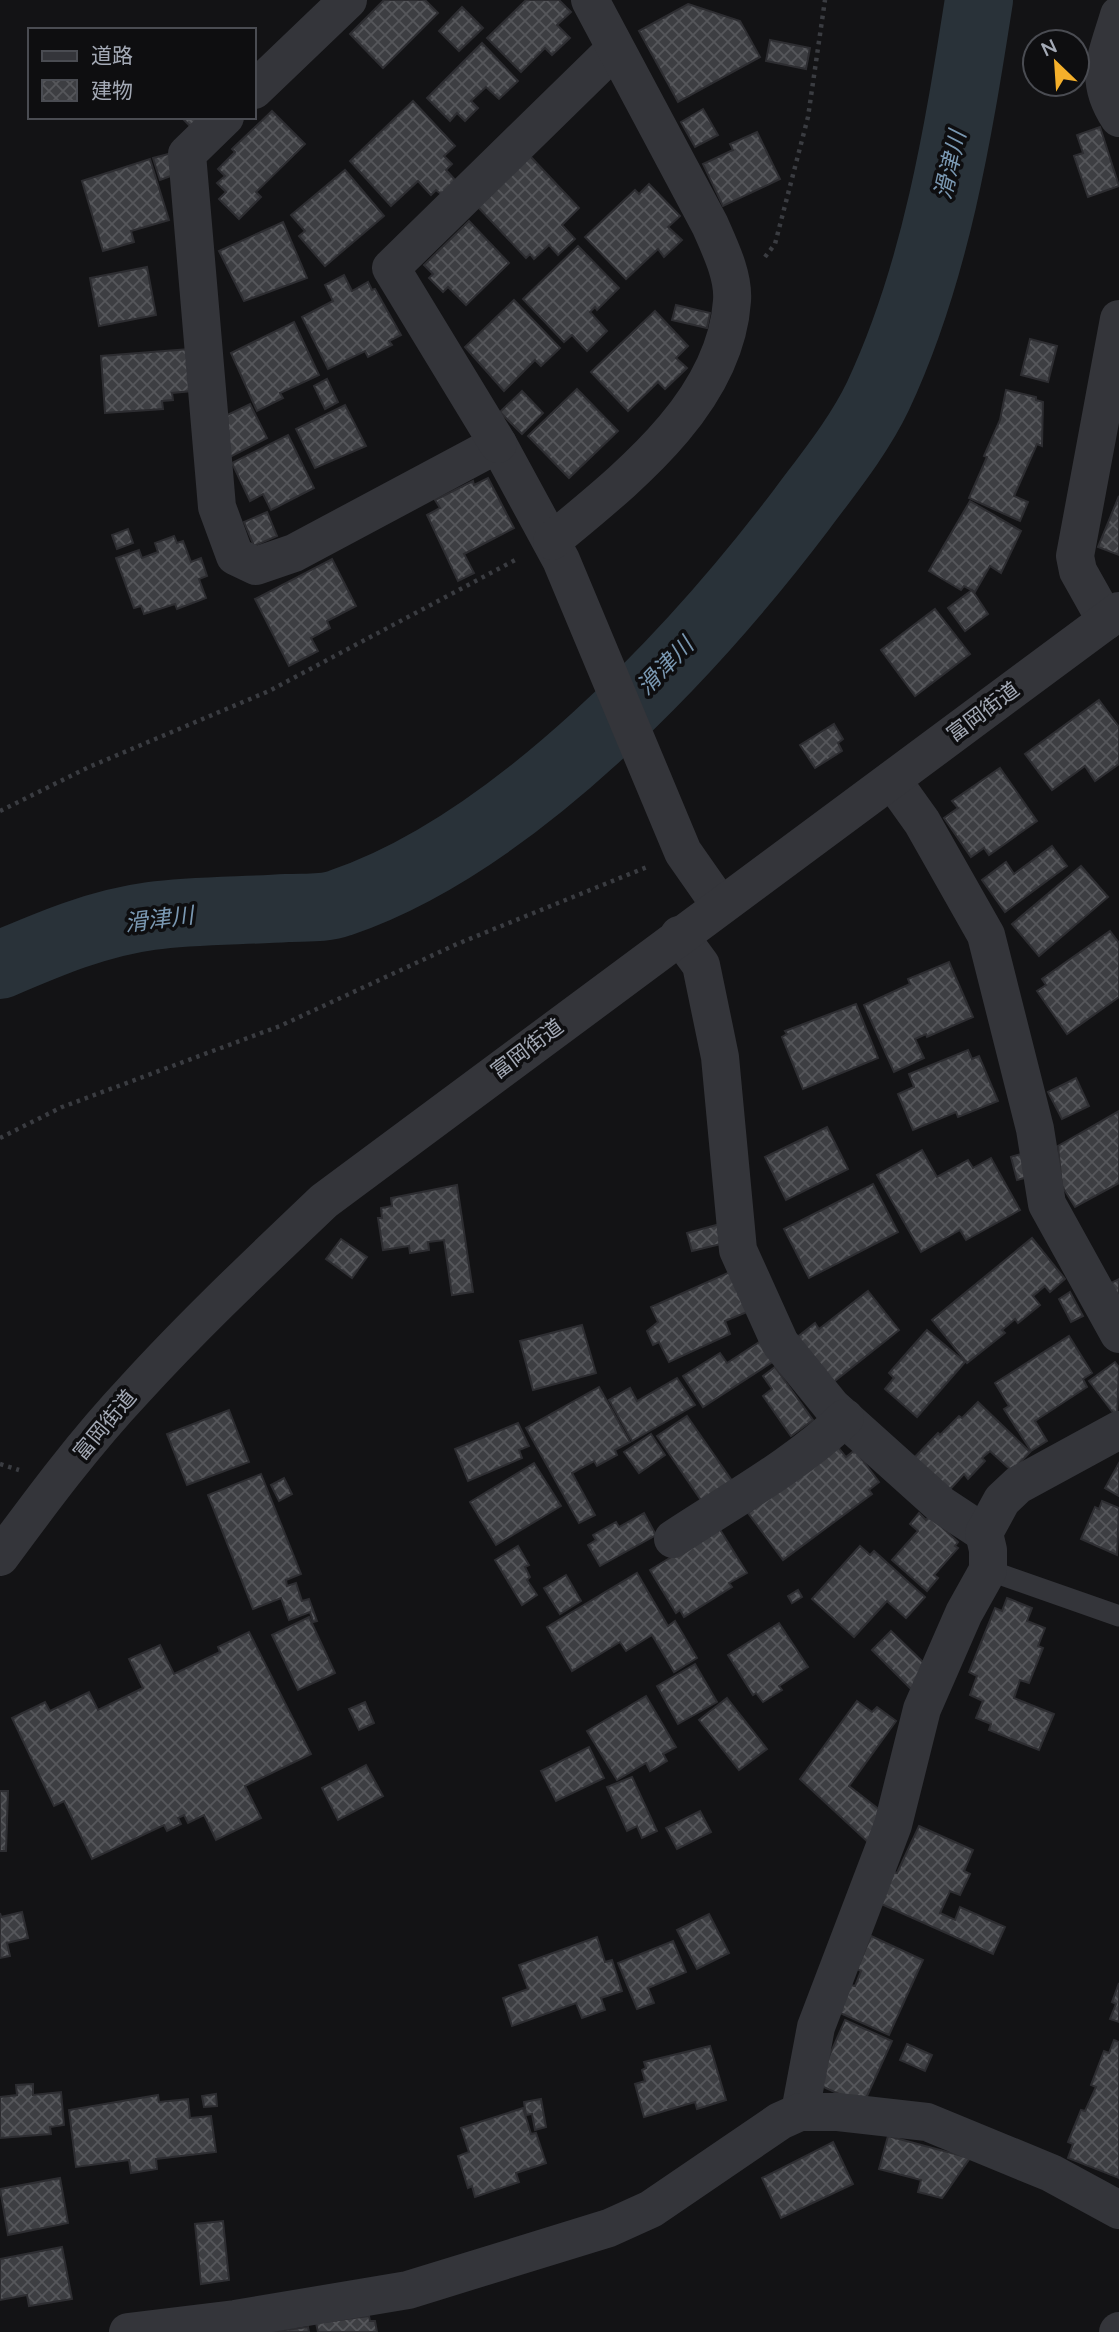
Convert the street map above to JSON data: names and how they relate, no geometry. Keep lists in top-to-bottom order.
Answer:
{
  "streets": {
    "street": ["富岡街道"]
  },
  "water": ["滑津川"],
  "legend": ["道路", "建物"],
  "north": "top left"
}
